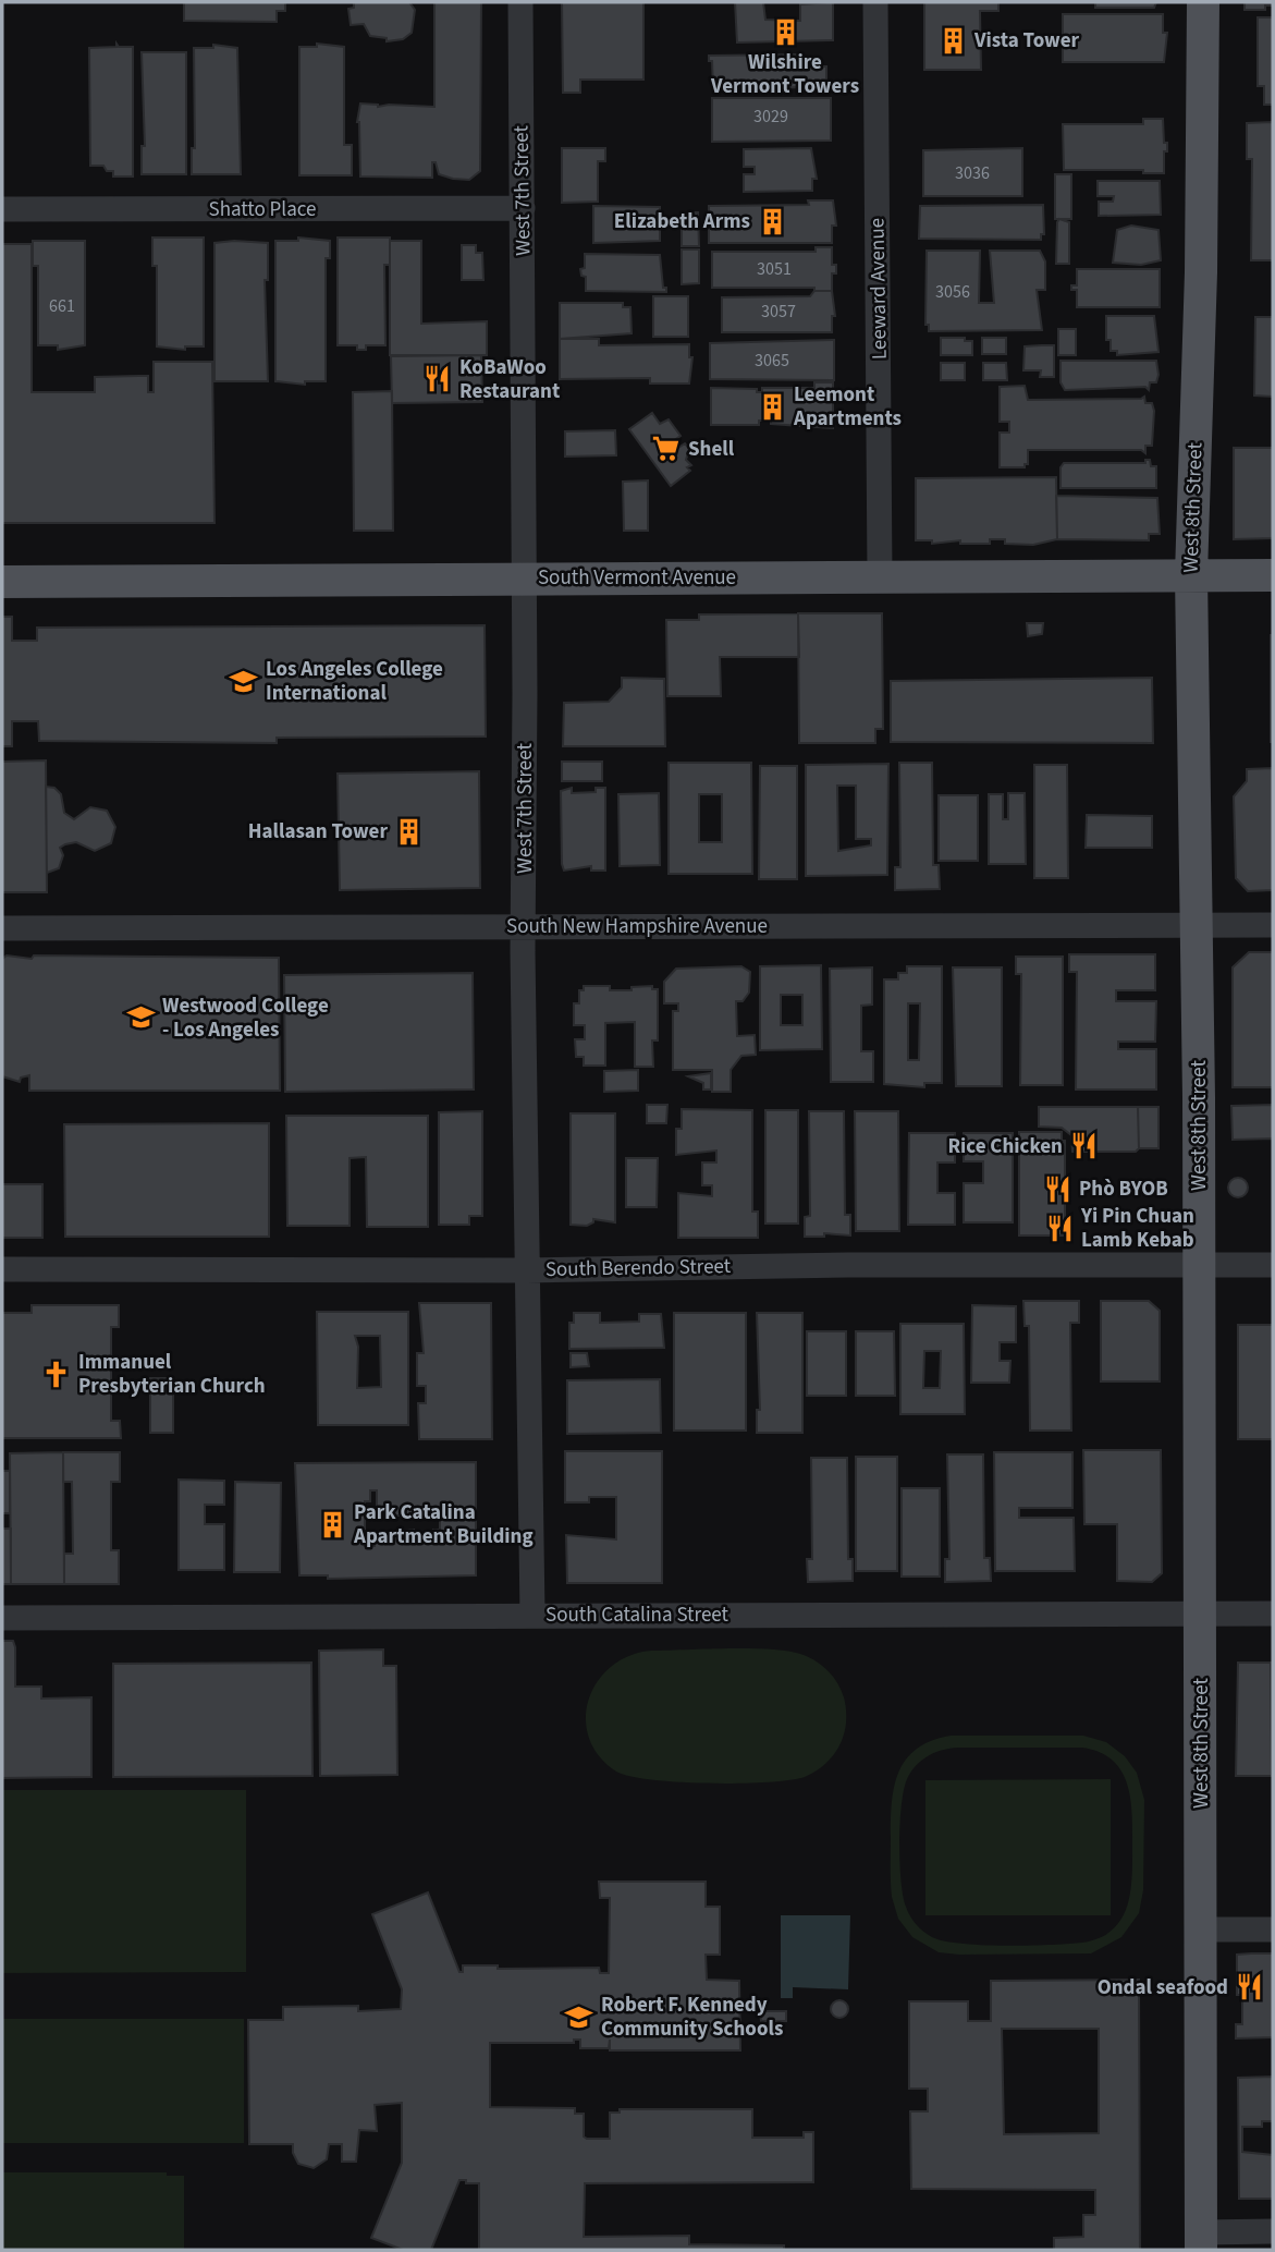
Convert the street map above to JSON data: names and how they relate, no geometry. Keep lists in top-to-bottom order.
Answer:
{
  "streets": {
    "main road": ["West 8th Street", "South Vermont Avenue"],
    "street": [
      "West 7th Street",
      "Shatto Place",
      "Leeward Avenue",
      "South New Hampshire Avenue",
      "South Berendo Street",
      "South Catalina Street"
    ]
  },
  "crossings": [
    ["West 7th Street", "Shatto Place"],
    ["West 7th Street", "South Vermont Avenue"],
    ["West 7th Street", "South New Hampshire Avenue"],
    ["West 7th Street", "South Berendo Street"],
    ["West 7th Street", "South Catalina Street"],
    ["Leeward Avenue", "South Vermont Avenue"],
    ["West 8th Street", "South Vermont Avenue"],
    ["West 8th Street", "South New Hampshire Avenue"],
    ["West 8th Street", "South Berendo Street"],
    ["West 8th Street", "South Catalina Street"]
  ],
  "places": {
    "building": [
      "Wilshire Vermont Towers",
      "Vista Tower",
      "Elizabeth Arms",
      "Leemont Apartments",
      "Hallasan Tower",
      "Park Catalina Apartment Building"
    ],
    "restaurant": [
      "KoBaWoo Restaurant",
      "Rice Chicken",
      "Phò BYOB",
      "Yi Pin Chuan Lamb Kebab",
      "Ondal seafood"
    ],
    "supermarket": ["Shell"],
    "school or university": ["Los Angeles College International", "Westwood College - Los Angeles", "Robert F. Kennedy Community Schools"],
    "church": ["Immanuel Presbyterian Church"]
  },
  "house_numbers": [
    "3029",
    "3036",
    "3051",
    "3056",
    "661",
    "3057",
    "3065"
  ]
}
